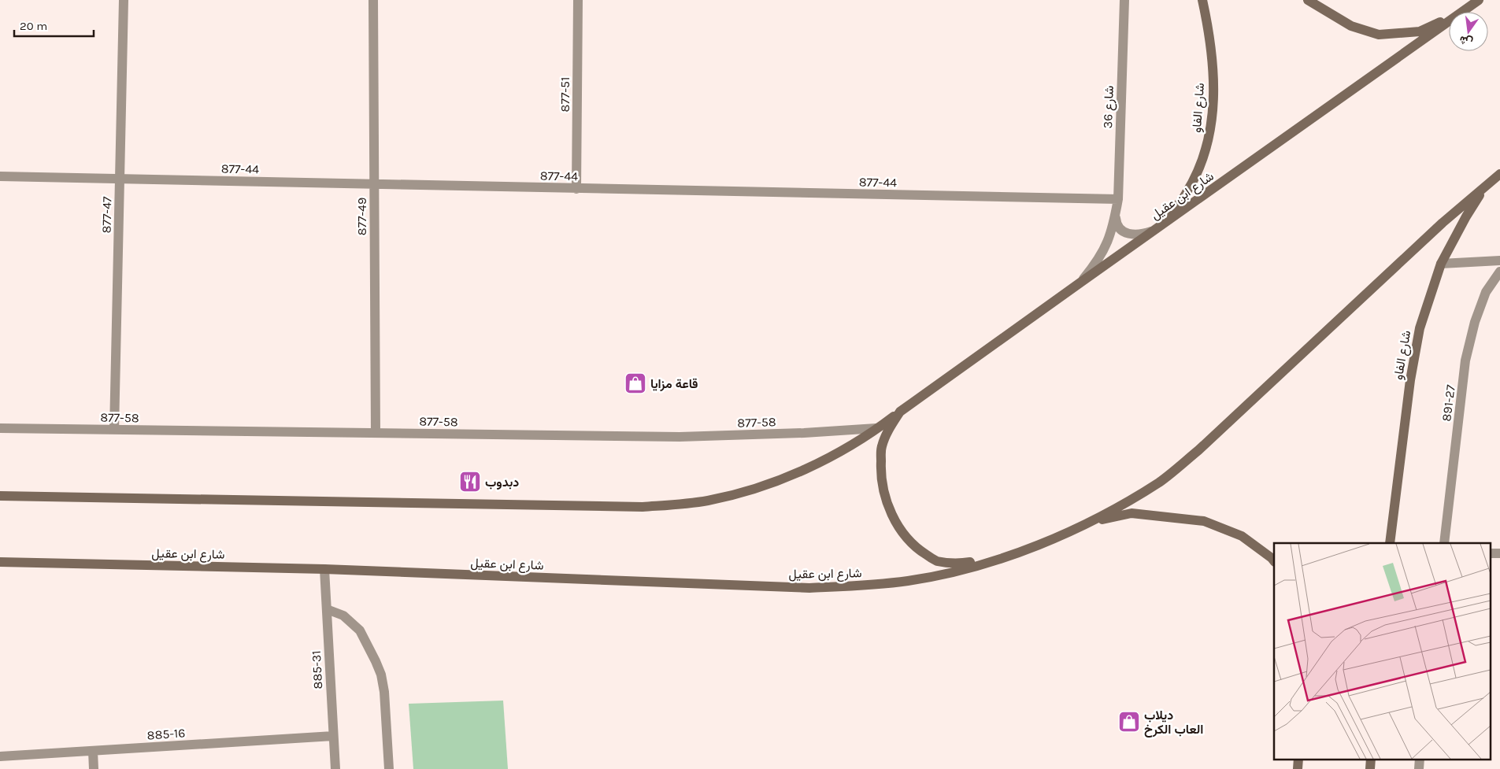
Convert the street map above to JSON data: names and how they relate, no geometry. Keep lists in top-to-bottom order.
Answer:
{
  "streets": {
    "main road": ["شارع الفاو", "شارع ابن عقيل"],
    "street": [
      "877-51",
      "شارع 36",
      "877-44",
      "877-47",
      "877-49",
      "891-27",
      "877-58",
      "885-31",
      "885-16"
    ]
  },
  "crossings": [
    ["877-51", "877-44"],
    ["شارع 36", "877-44"],
    ["شارع 36", "شارع ابن عقيل"],
    ["شارع الفاو", "شارع ابن عقيل"],
    ["877-44", "877-47"],
    ["877-44", "877-49"],
    ["شارع ابن عقيل", "877-58"],
    ["شارع ابن عقيل", "885-31"],
    ["877-47", "877-58"],
    ["877-49", "877-58"],
    ["885-31", "885-16"]
  ],
  "places": {
    "shop": ["قاعة مزايا", "ديلاب العاب الكرخ"],
    "restaurant": ["دبدوب"]
  },
  "scale_bar": "20 m",
  "north": "bottom"
}
